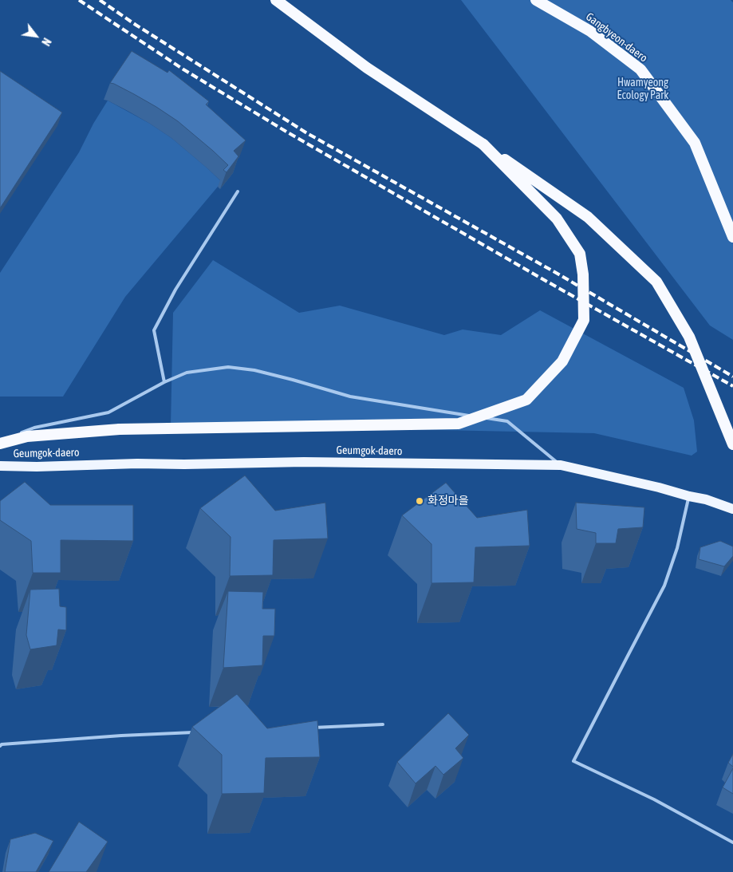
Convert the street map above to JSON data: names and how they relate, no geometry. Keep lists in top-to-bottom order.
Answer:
{
  "streets": {
    "highway": ["Gangbyeon-daero"],
    "main road": ["Geumgok-daero"]
  },
  "parks": ["Hwamyeong Ecology Park"],
  "places": ["화정마을"],
  "north": "bottom right"
}
